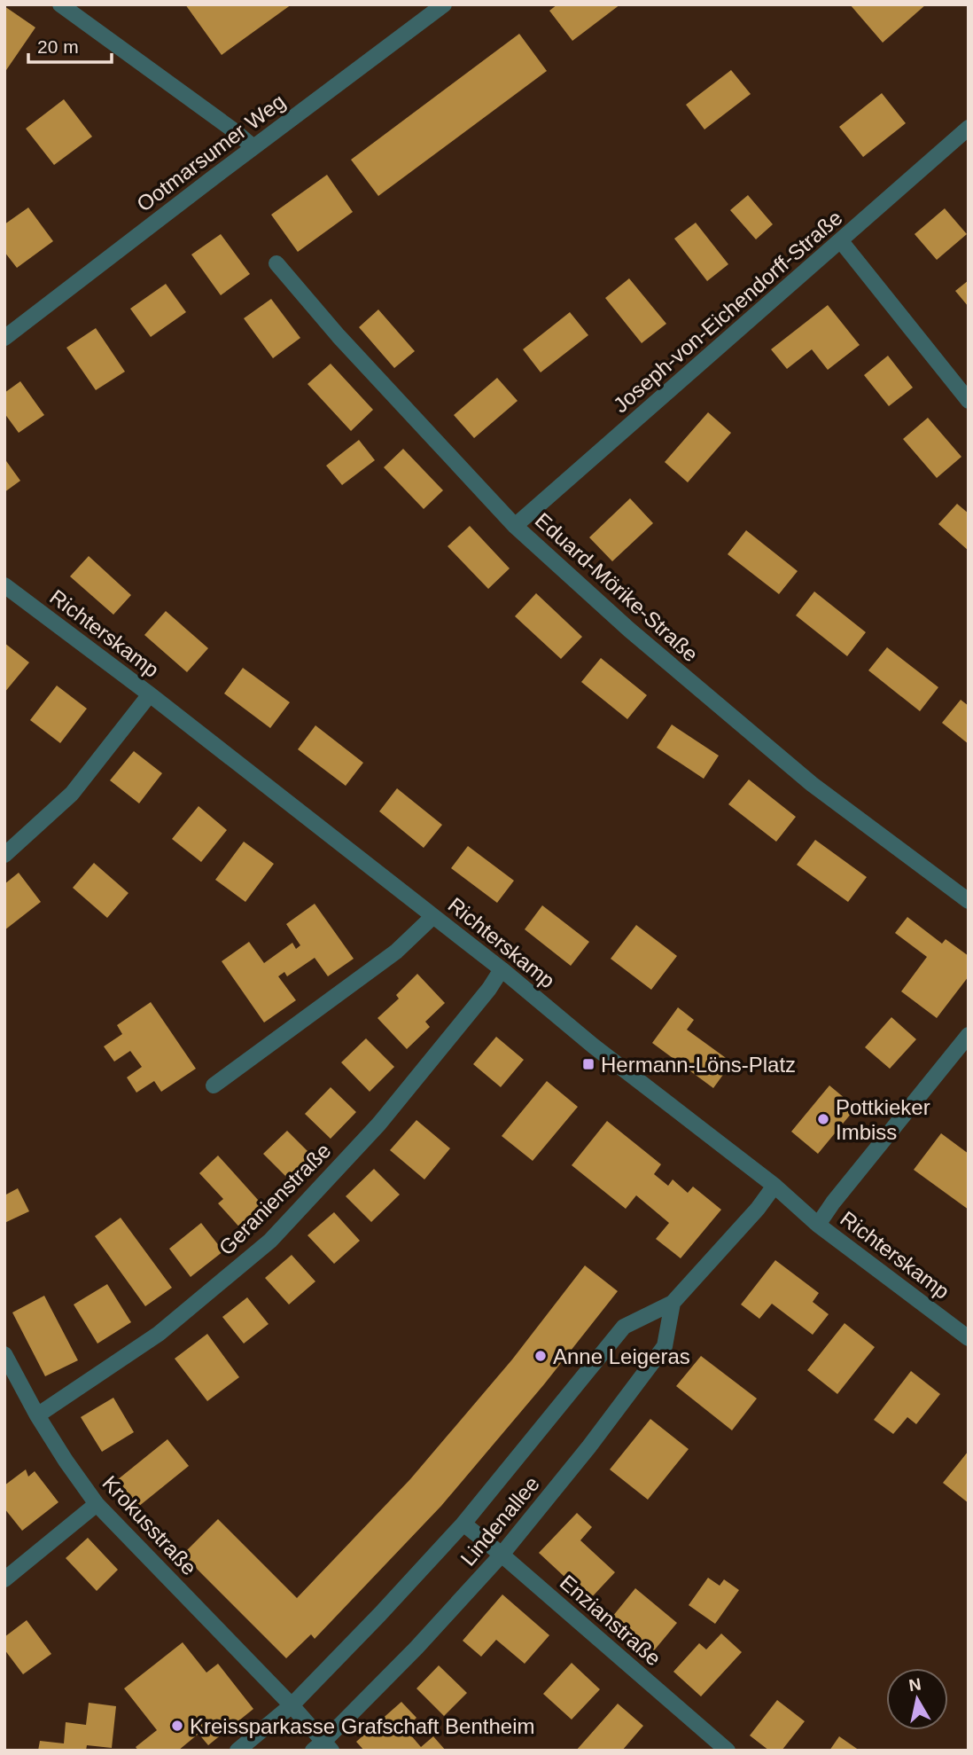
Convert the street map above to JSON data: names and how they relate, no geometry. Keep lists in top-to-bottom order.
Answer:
{
  "streets": {
    "street": [
      "Ootmarsumer Weg",
      "Joseph-von-Eichendorff-Straße",
      "Eduard-Mörike-Straße",
      "Richterskamp",
      "Geranienstraße",
      "Lindenallee",
      "Krokusstraße",
      "Enzianstraße"
    ]
  },
  "crossings": [
    ["Joseph-von-Eichendorff-Straße", "Eduard-Mörike-Straße"],
    ["Richterskamp", "Geranienstraße"],
    ["Richterskamp", "Lindenallee"],
    ["Geranienstraße", "Krokusstraße"],
    ["Lindenallee", "Krokusstraße"],
    ["Lindenallee", "Enzianstraße"]
  ],
  "places": {
    "transit": ["Hermann-Löns-Platz"],
    "other": ["Pottkieker Imbiss", "Anne Leigeras", "Kreissparkasse Grafschaft Bentheim"]
  },
  "scale_bar": "20 m",
  "north": "top"
}
